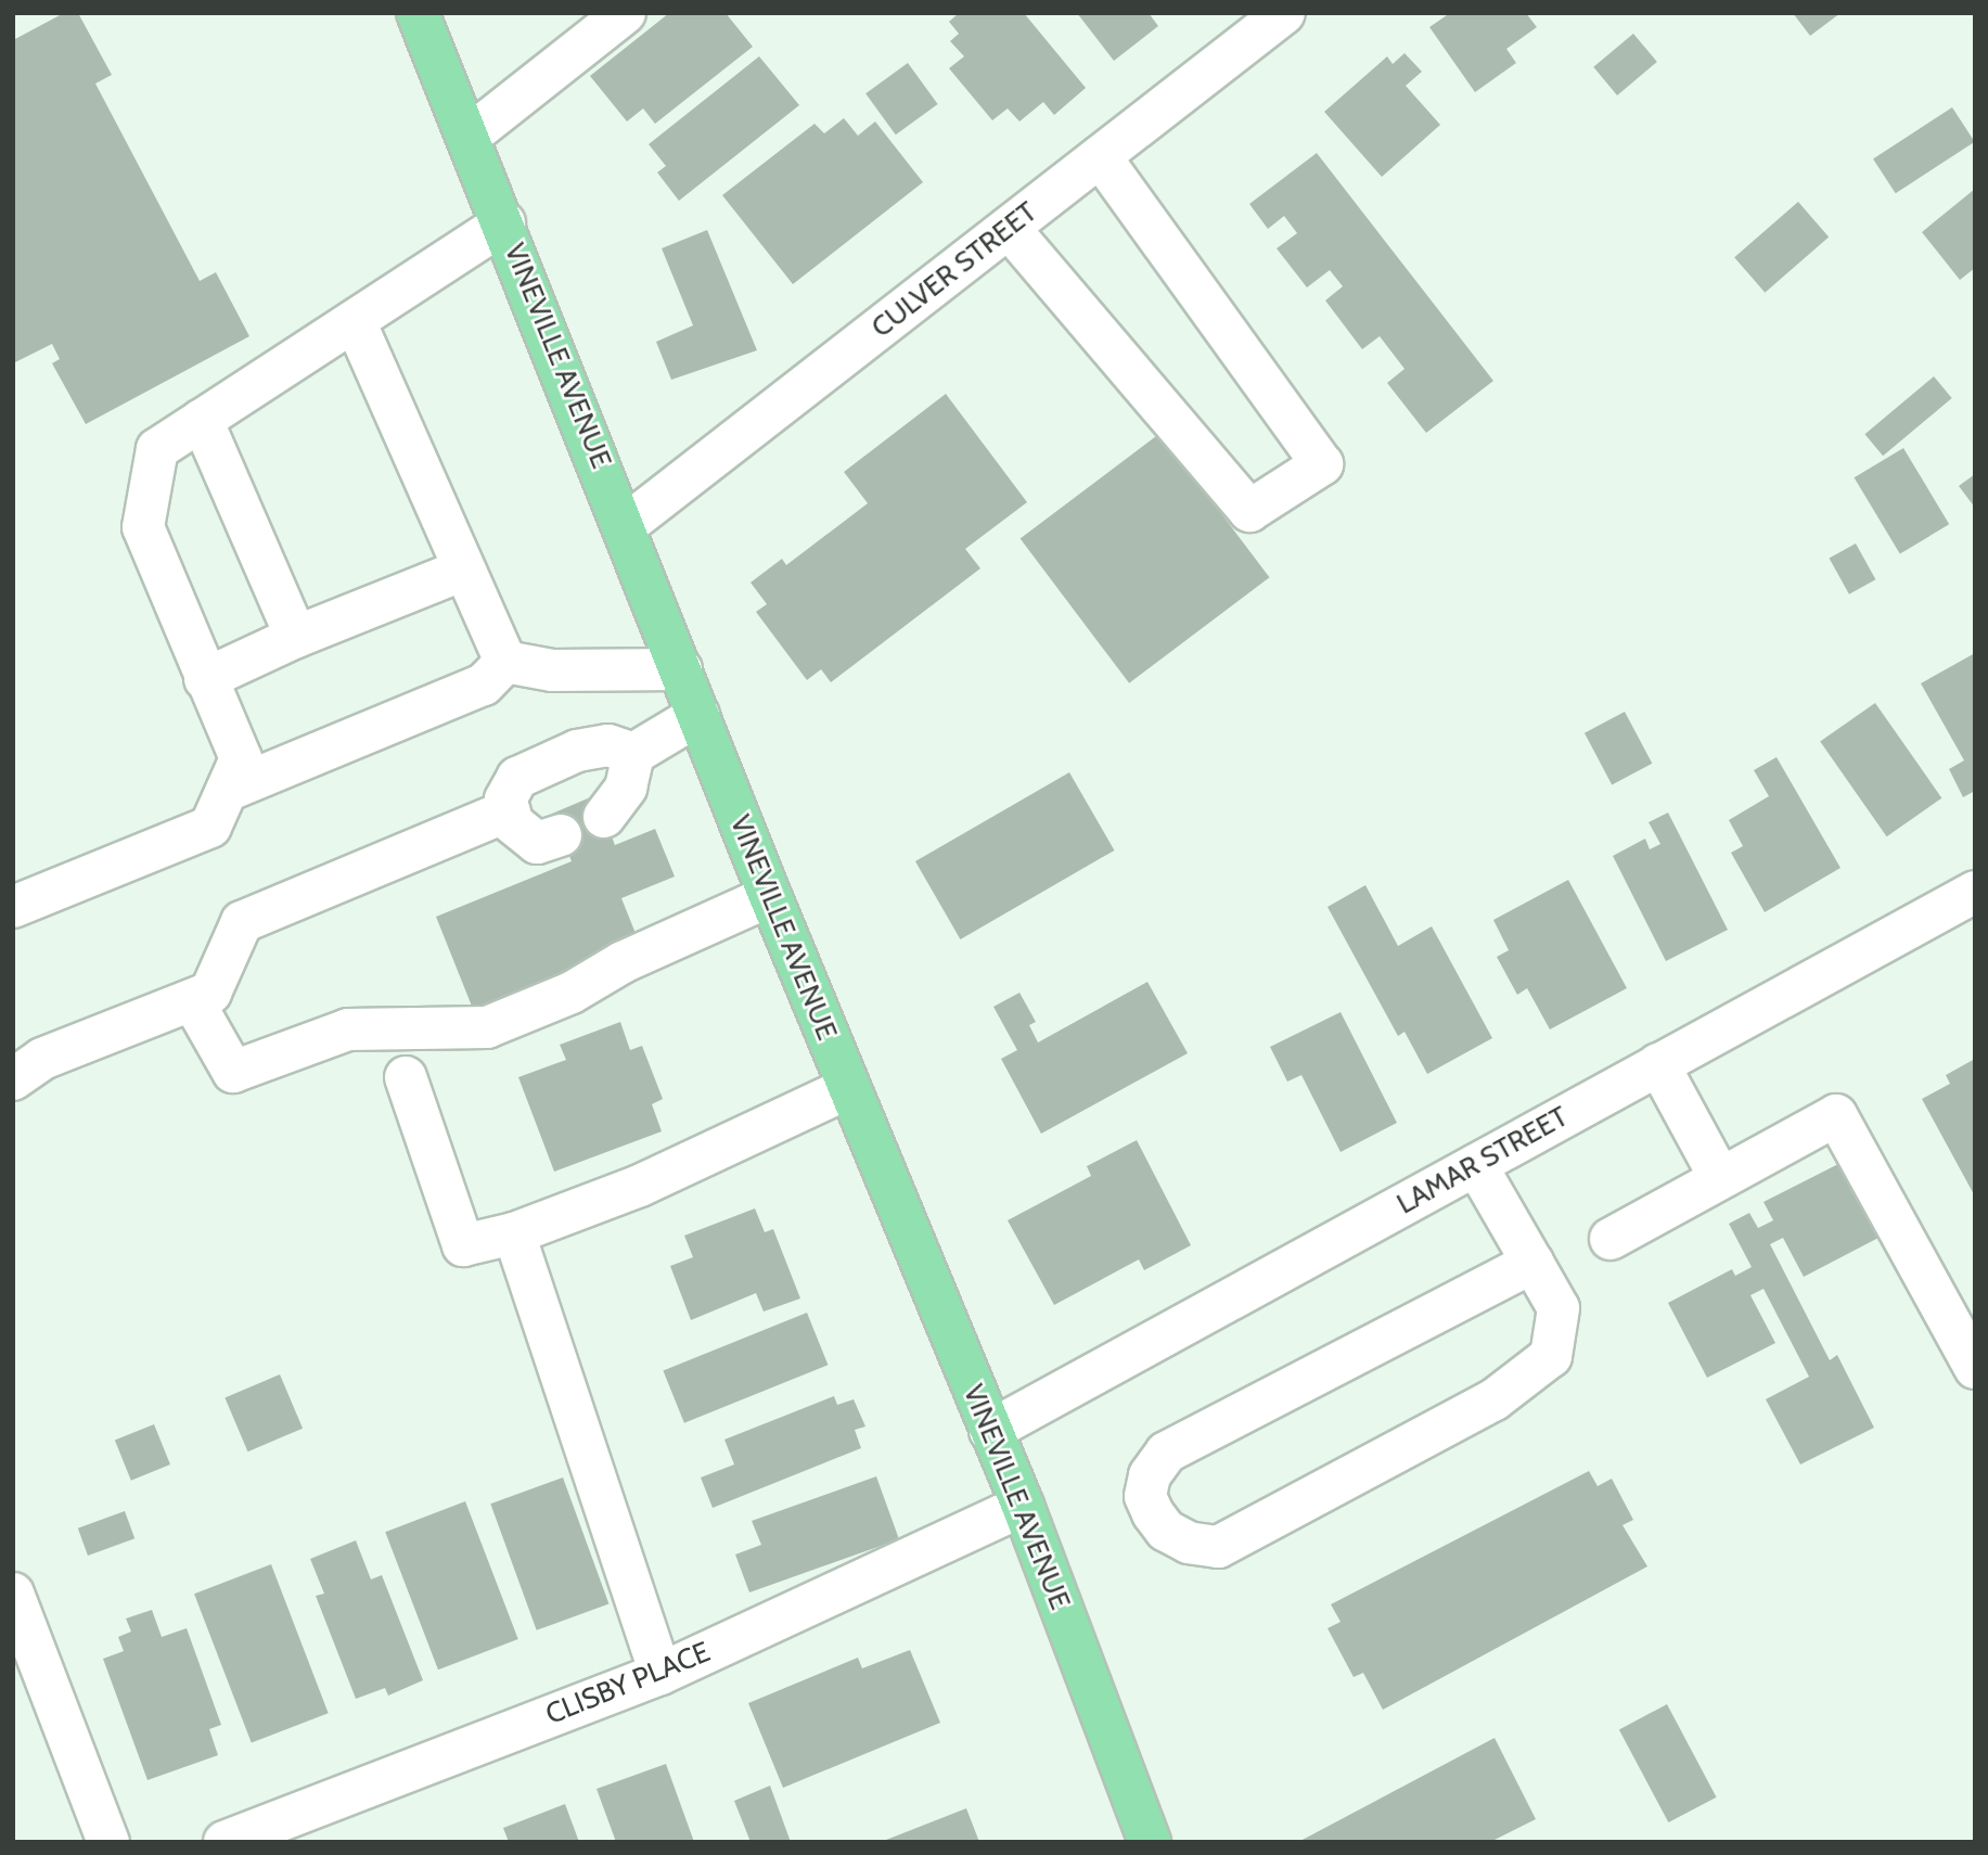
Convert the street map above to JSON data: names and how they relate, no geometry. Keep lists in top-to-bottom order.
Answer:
{
  "streets": {
    "main road": ["VINEVILLE AVENUE"],
    "street": ["CULVER STREET", "LAMAR STREET", "CLISBY PLACE"]
  },
  "crossings": [
    ["CULVER STREET", "VINEVILLE AVENUE"],
    ["VINEVILLE AVENUE", "LAMAR STREET"],
    ["VINEVILLE AVENUE", "CLISBY PLACE"]
  ]
}
